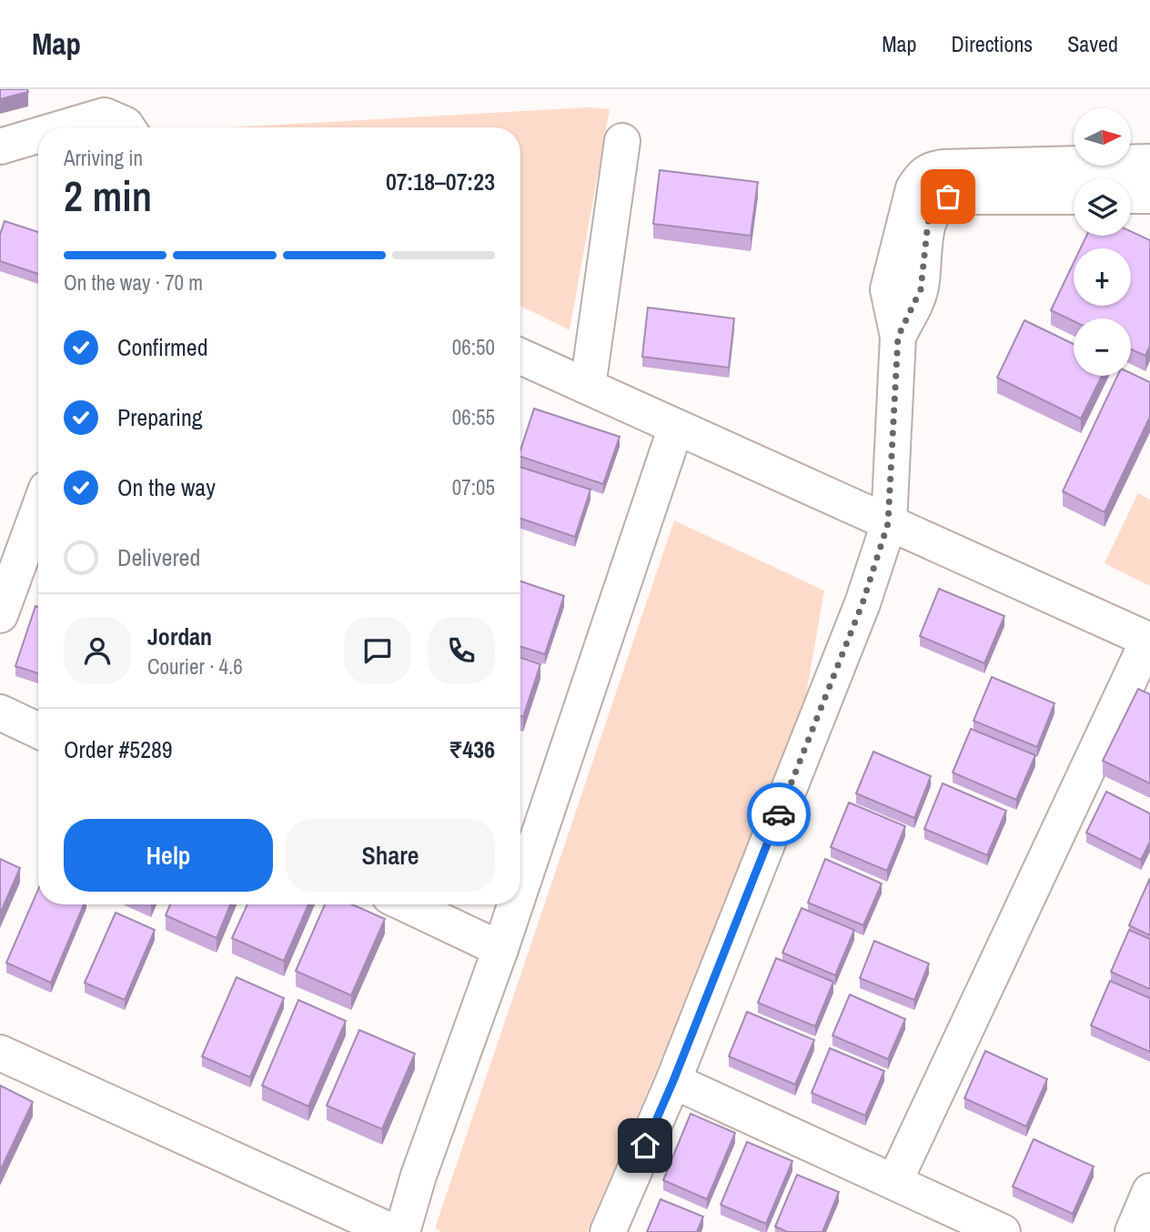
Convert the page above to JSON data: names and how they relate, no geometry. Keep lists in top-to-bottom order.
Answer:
{
  "north": "right",
  "page": {
    "header": "Map",
    "nav": ["Map", "Directions", "Saved"],
    "map_buttons": ["+", "−"],
    "heading": ["2 min", "Arriving in", "07:18–07:23"],
    "panel": [
      "Jordan",
      "Courier · 4.6",
      "Order #5289",
      "₹436"
    ],
    "bar": "On the way · 70 m",
    "list": [
      ["Confirmed", "06:50"],
      ["Preparing", "06:55"],
      ["On the way", "07:05"],
      "Delivered"
    ],
    "buttons": ["Help", "Share"]
  }
}
